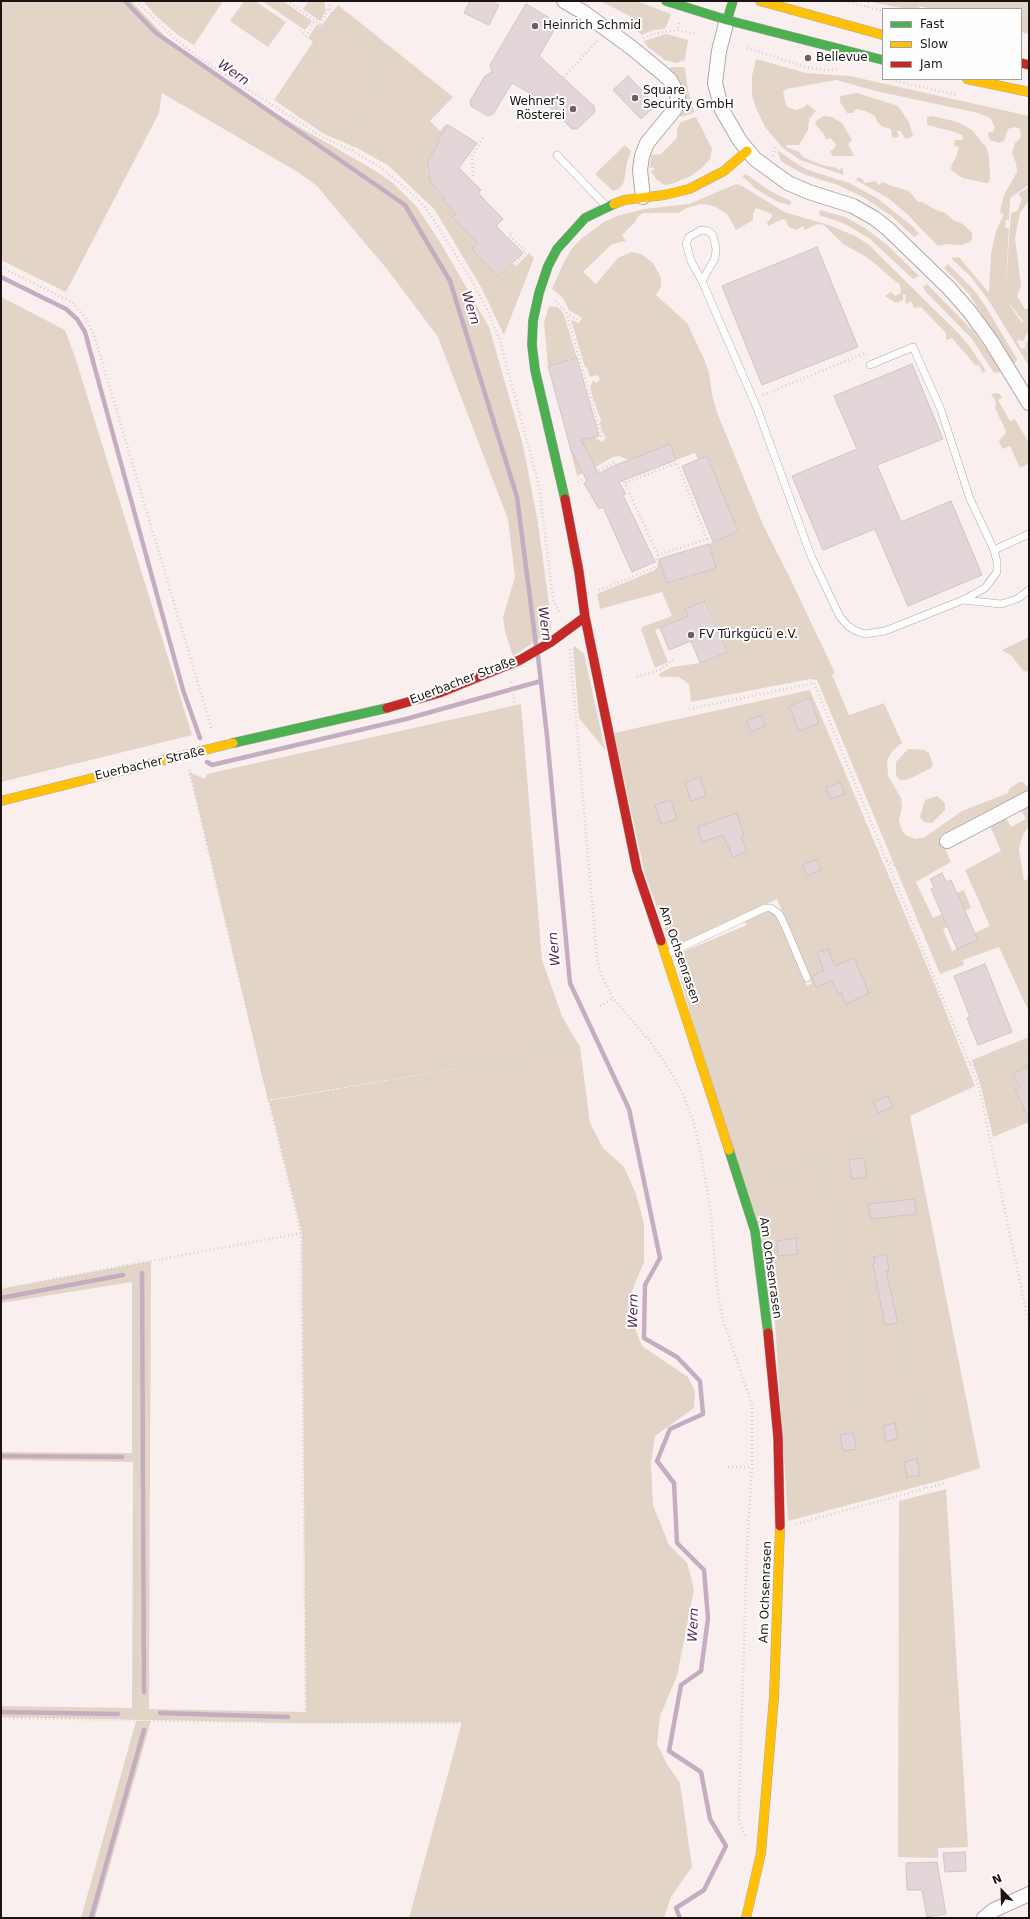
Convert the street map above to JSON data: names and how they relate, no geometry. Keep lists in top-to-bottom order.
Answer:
{
  "streets": {
    "street": ["Euerbacher Straße", "Am Ochsenrasen"]
  },
  "crossings": [
    ["Euerbacher Straße", "Am Ochsenrasen"]
  ],
  "water": ["Wern"],
  "places": [
    "Heinrich Schmid",
    "Bellevue",
    "Square Security GmbH",
    "Wehner's Rösterei",
    "FV Türkgücü e.V."
  ],
  "legend": ["Fast", "Slow", "Jam"],
  "north": "top left"
}
